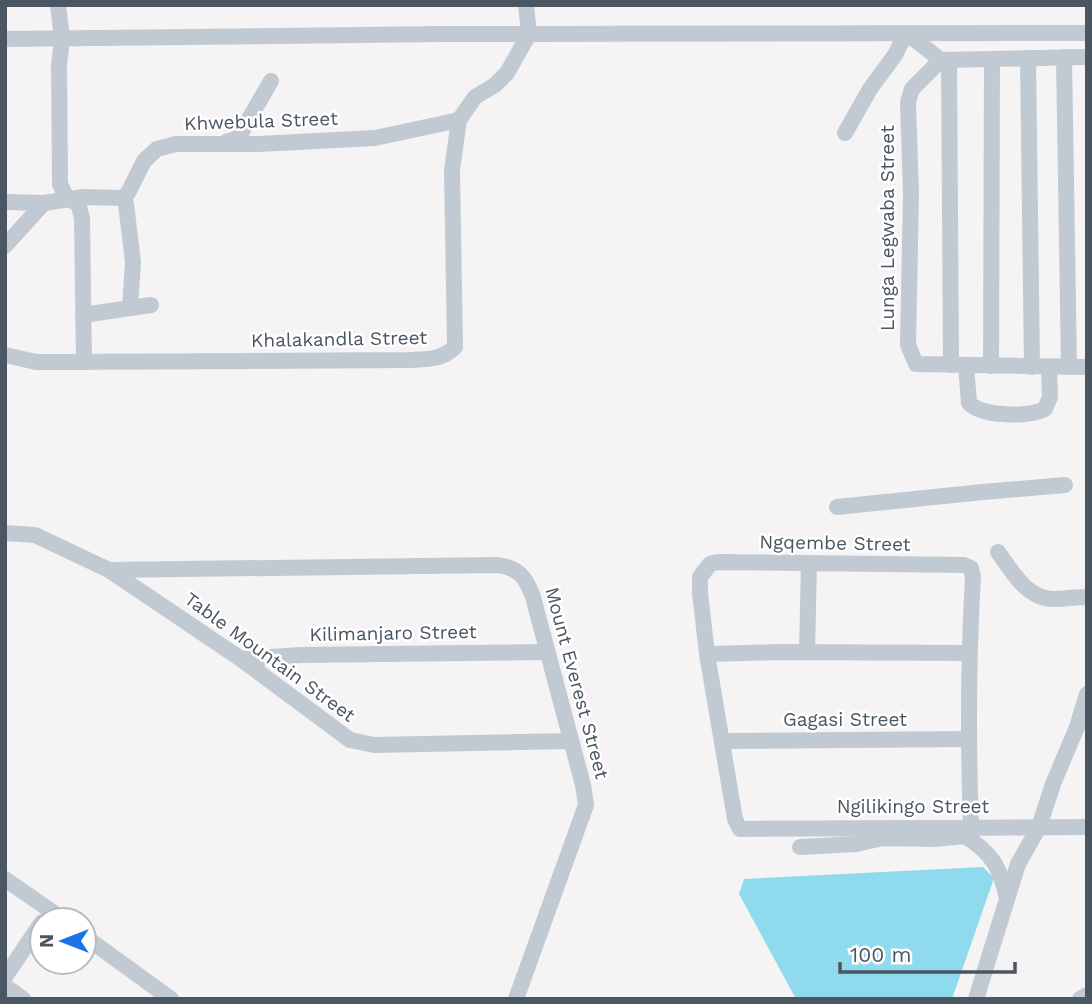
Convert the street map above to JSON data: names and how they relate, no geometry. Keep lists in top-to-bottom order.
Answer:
{
  "streets": {
    "street": [
      "Khwebula Street",
      "Lunga Legwaba Street",
      "Khalakandla Street",
      "Ngqembe Street",
      "Kilimanjaro Street",
      "Table Mountain Street",
      "Mount Everest Street",
      "Gagasi Street",
      "Ngilikingo Street"
    ]
  },
  "crossings": [
    ["Khwebula Street", "Khalakandla Street"],
    ["Ngqembe Street", "Gagasi Street"],
    ["Ngqembe Street", "Ngilikingo Street"],
    ["Kilimanjaro Street", "Table Mountain Street"],
    ["Kilimanjaro Street", "Mount Everest Street"],
    ["Table Mountain Street", "Mount Everest Street"]
  ],
  "scale_bar": "100 m",
  "north": "left"
}
